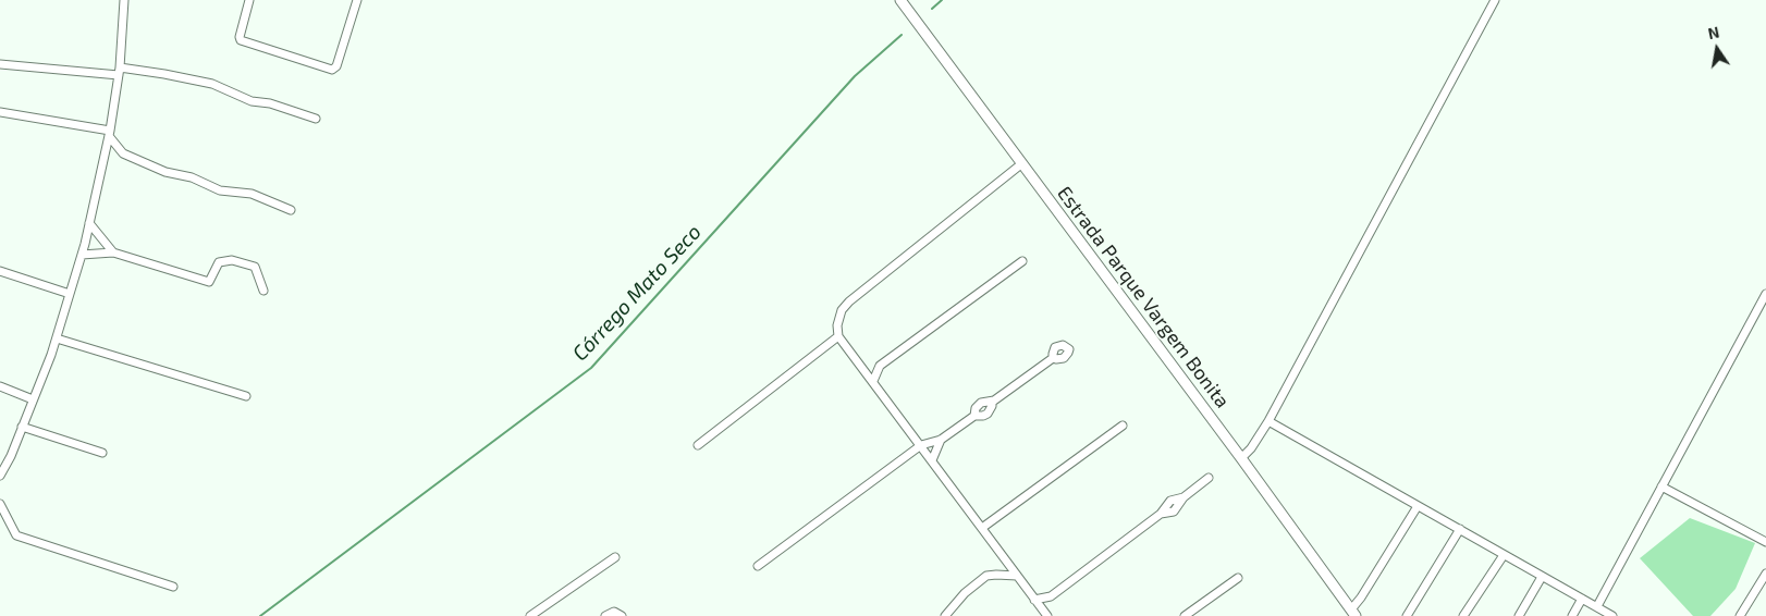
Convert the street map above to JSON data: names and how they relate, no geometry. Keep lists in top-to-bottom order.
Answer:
{
  "streets": {
    "main road": ["Estrada Parque Vargem Bonita"]
  },
  "water": ["Córrego Mato Seco"],
  "north": "top"
}
